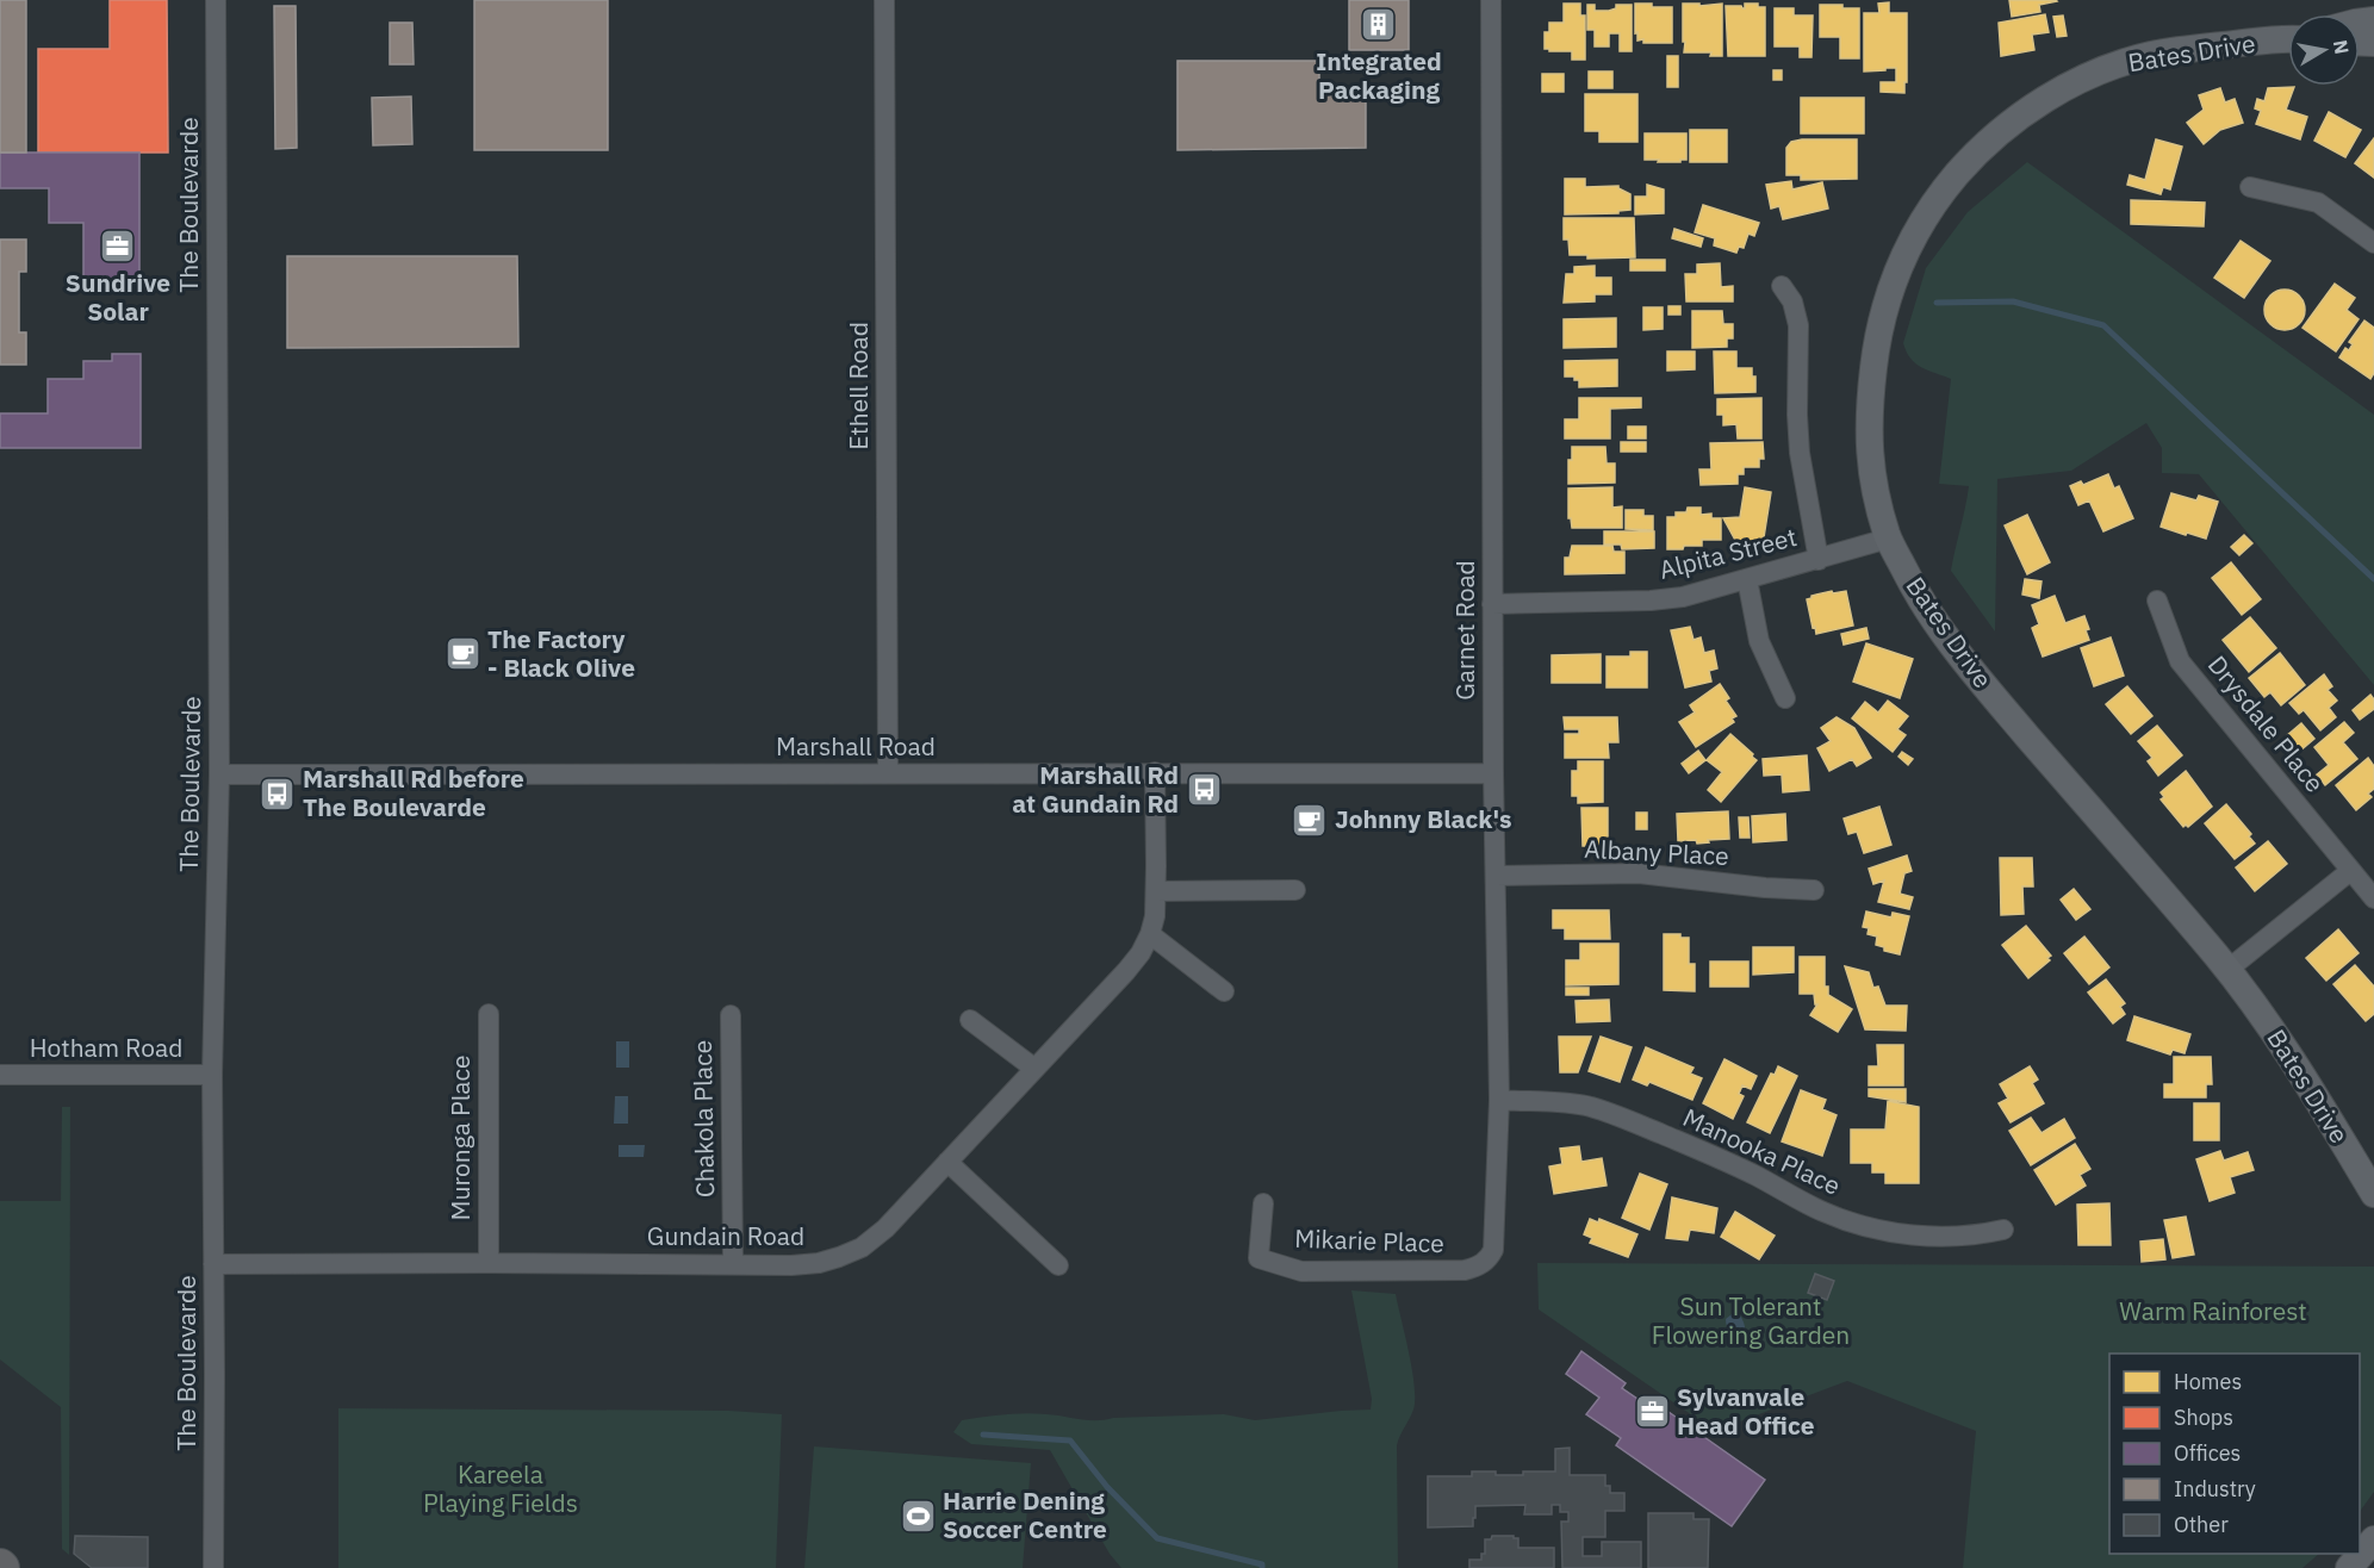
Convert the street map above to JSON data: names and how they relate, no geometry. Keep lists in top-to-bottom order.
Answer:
{
  "streets": {
    "main road": ["Bates Drive"],
    "street": [
      "The Boulevarde",
      "Ethell Road",
      "Alpita Street",
      "Garnet Road",
      "Drysdale Place",
      "Marshall Road",
      "Albany Place",
      "Hotham Road",
      "Chakola Place",
      "Muronga Place",
      "Manooka Place",
      "Gundain Road",
      "Mikarie Place"
    ]
  },
  "crossings": [
    ["Bates Drive", "Alpita Street"],
    ["The Boulevarde", "Marshall Road"],
    ["The Boulevarde", "Hotham Road"],
    ["The Boulevarde", "Gundain Road"],
    ["Ethell Road", "Marshall Road"],
    ["Alpita Street", "Garnet Road"],
    ["Garnet Road", "Marshall Road"],
    ["Garnet Road", "Albany Place"],
    ["Garnet Road", "Manooka Place"],
    ["Garnet Road", "Mikarie Place"],
    ["Marshall Road", "Gundain Road"],
    ["Chakola Place", "Gundain Road"],
    ["Muronga Place", "Gundain Road"]
  ],
  "parks": ["Sun Tolerant Flowering Garden", "Warm Rainforest", "Kareela Playing Fields"],
  "places": {
    "building": ["Integrated Packaging"],
    "office": ["Sundrive Solar", "Sylvanvale Head Office"],
    "cafe": ["The Factory - Black Olive", "Johnny Black's"],
    "bus stop": ["Marshall Rd at Gundain Rd", "Marshall Rd before The Boulevarde"],
    "sports": ["Harrie Dening Soccer Centre"]
  },
  "legend": [
    "Homes",
    "Shops",
    "Offices",
    "Industry",
    "Other"
  ],
  "north": "right"
}
